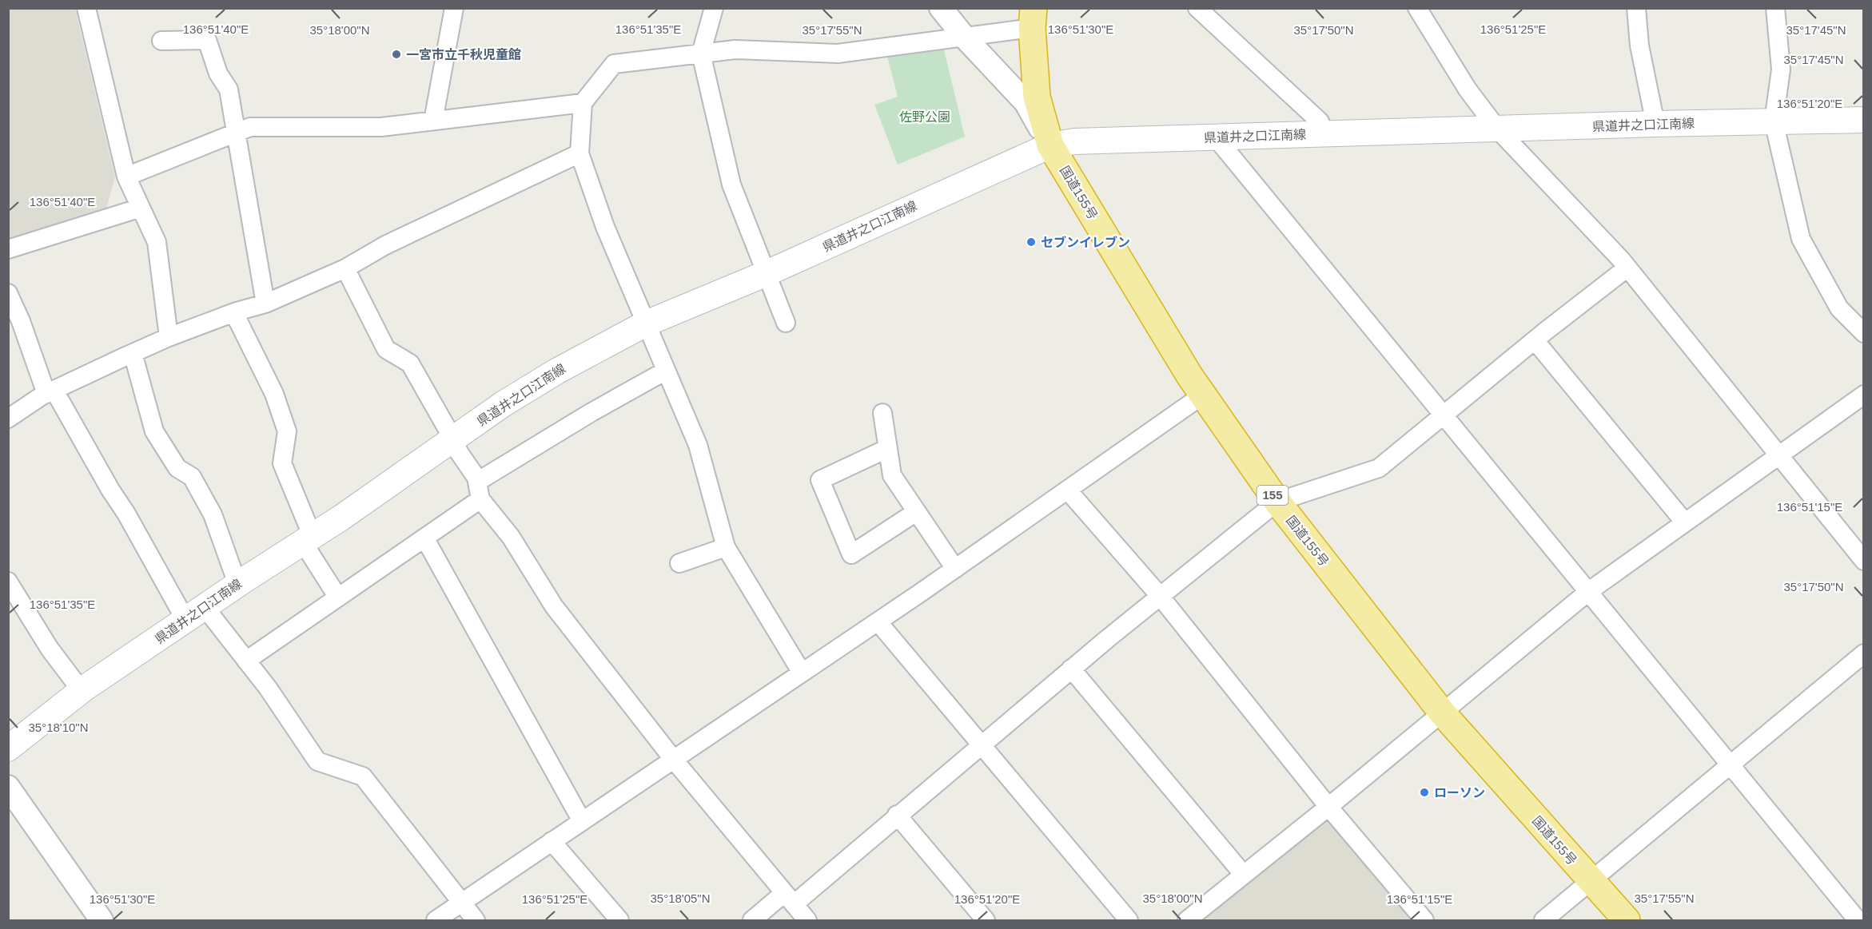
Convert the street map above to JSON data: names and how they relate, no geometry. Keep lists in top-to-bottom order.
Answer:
{
  "streets": {
    "highway": ["国道155号", "155"],
    "main road": ["県道井之口江南線"]
  },
  "crossings": [
    ["県道井之口江南線", "国道155号"]
  ],
  "parks": ["佐野公園"],
  "places": ["一宮市立千秋児童館", "セブンイレブン", "ローソン"],
  "coordinates": [
    "136°51'40\"E",
    "136°51'35\"E",
    "136°51'30\"E",
    "136°51'25\"E",
    "35°18'00\"N",
    "35°17'55\"N",
    "35°17'50\"N",
    "35°17'45\"N",
    "136°51'20\"E",
    "136°51'15\"E",
    "35°18'10\"N",
    "35°18'05\"N"
  ]
}
